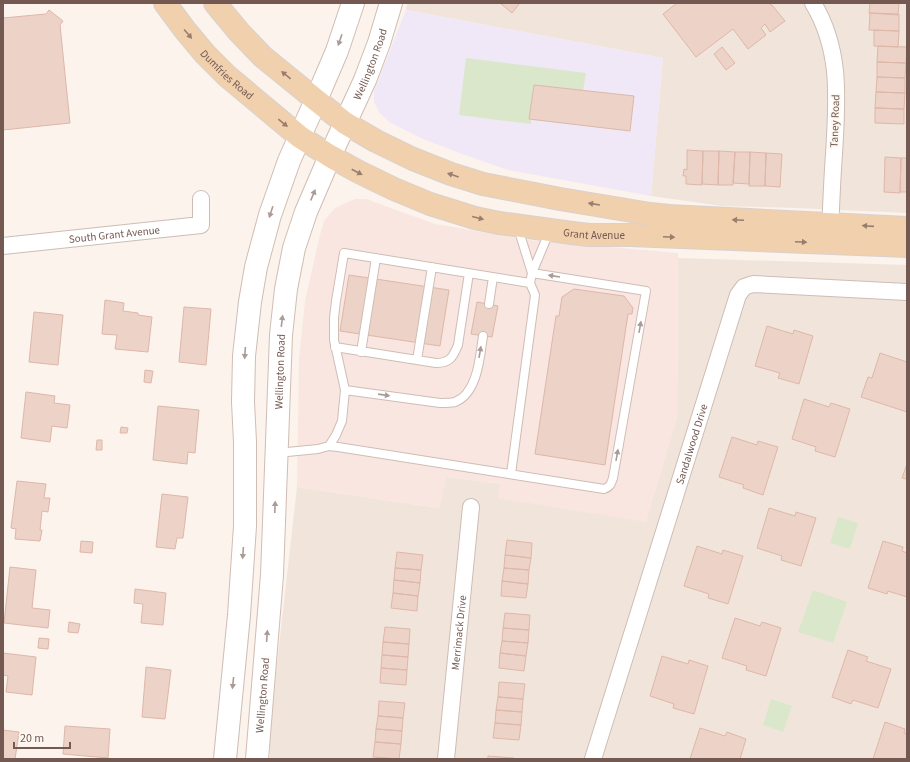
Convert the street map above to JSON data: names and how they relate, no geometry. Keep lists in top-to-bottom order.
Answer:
{
  "streets": {
    "main road": ["Wellington Road", "Dumfries Road", "Grant Avenue"],
    "street": [
      "Taney Road",
      "South Grant Avenue",
      "Sandalwood Drive",
      "Merrimack Drive"
    ]
  },
  "crossings": [
    ["Wellington Road", "Grant Avenue"],
    ["Dumfries Road", "Grant Avenue"],
    ["Taney Road", "Grant Avenue"]
  ],
  "scale_bar": "20 m"
}
